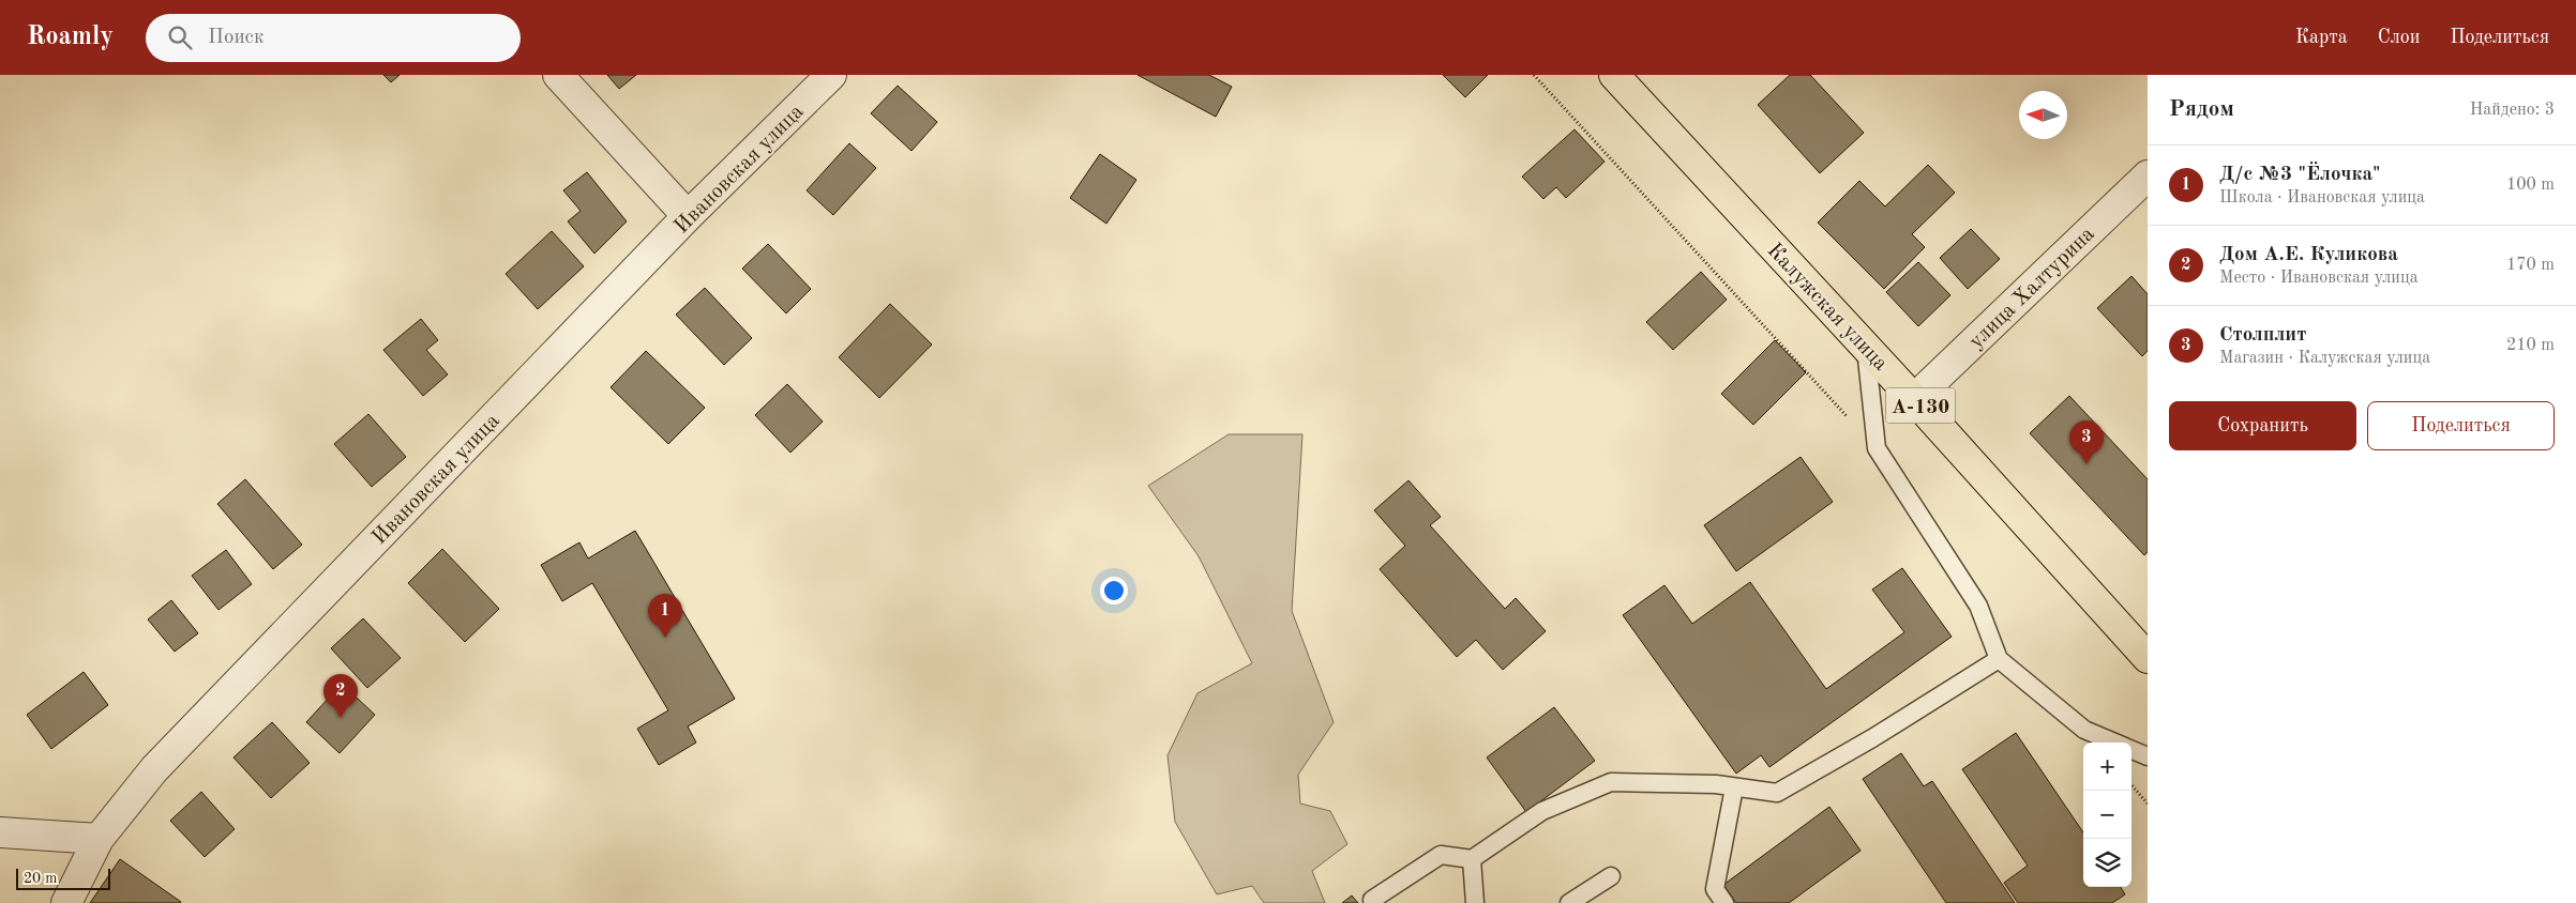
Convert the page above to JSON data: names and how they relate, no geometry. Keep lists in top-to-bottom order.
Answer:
{
  "streets": {
    "main road": ["Калужская улица", "А-130"],
    "street": ["Ивановская улица", "улица Халтурина"]
  },
  "crossings": [
    ["улица Халтурина", "Калужская улица"]
  ],
  "scale_bar": "20 m",
  "north": "left",
  "page": {
    "header": "Roamly",
    "search": "Поиск",
    "nav": ["Карта", "Слои", "Поделиться"],
    "heading": ["Рядом", "Найдено: 3"],
    "list": [
      {
        "mark": "1",
        "name": "Д/с №3 \"Ёлочка\"",
        "note": "Школа · Ивановская улица",
        "value": "100 m"
      },
      {
        "mark": "2",
        "name": "Дом А.Е. Куликова",
        "note": "Место · Ивановская улица",
        "value": "170 m"
      },
      {
        "mark": "3",
        "name": "Столплит",
        "note": "Магазин · Калужская улица",
        "value": "210 m"
      }
    ],
    "buttons": ["Сохранить", "Поделиться"],
    "pins": ["3", "1", "2"],
    "map_buttons": ["+", "−"],
    "scale": "20 m"
  }
}
